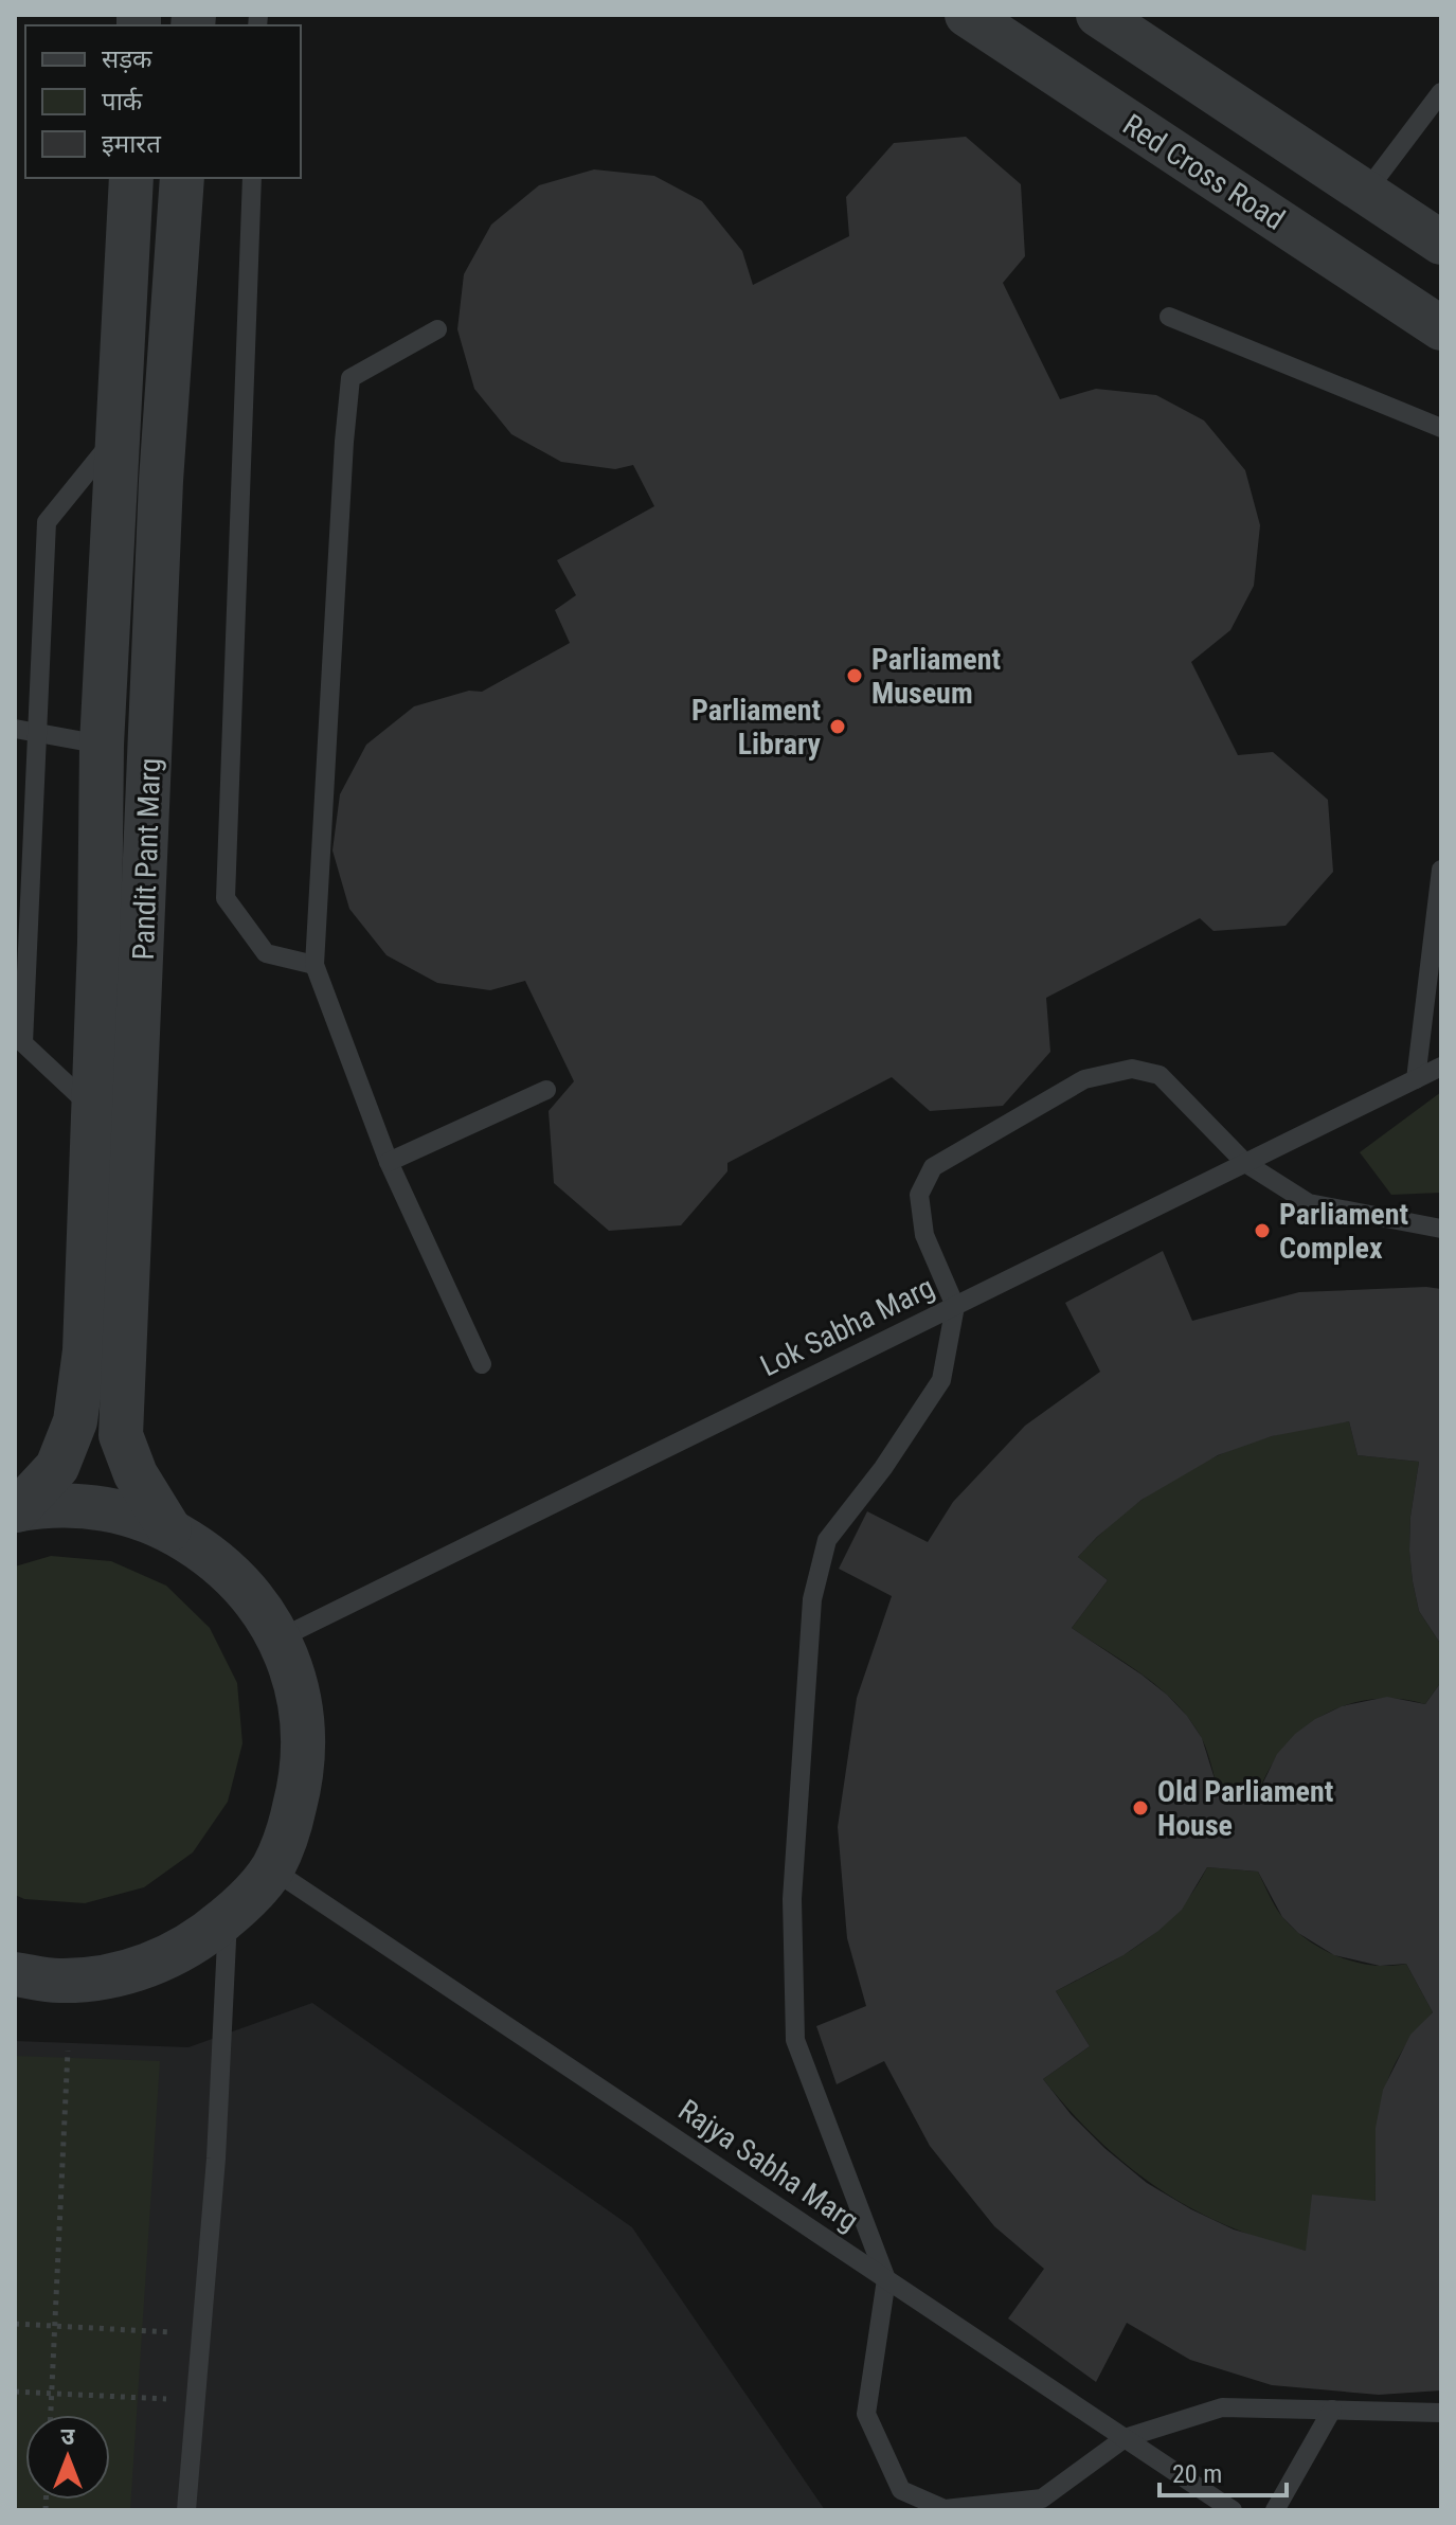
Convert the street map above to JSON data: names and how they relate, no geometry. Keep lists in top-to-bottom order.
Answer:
{
  "streets": {
    "street": ["Red Cross Road", "Pandit Pant Marg"],
    "lane": ["Lok Sabha Marg", "Rajya Sabha Marg"]
  },
  "places": [
    "Parliament Museum",
    "Parliament Library",
    "Parliament Complex",
    "Old Parliament House"
  ],
  "legend": ["सड़क", "पार्क", "इमारत"],
  "scale_bar": "20 m",
  "north": "top"
}
